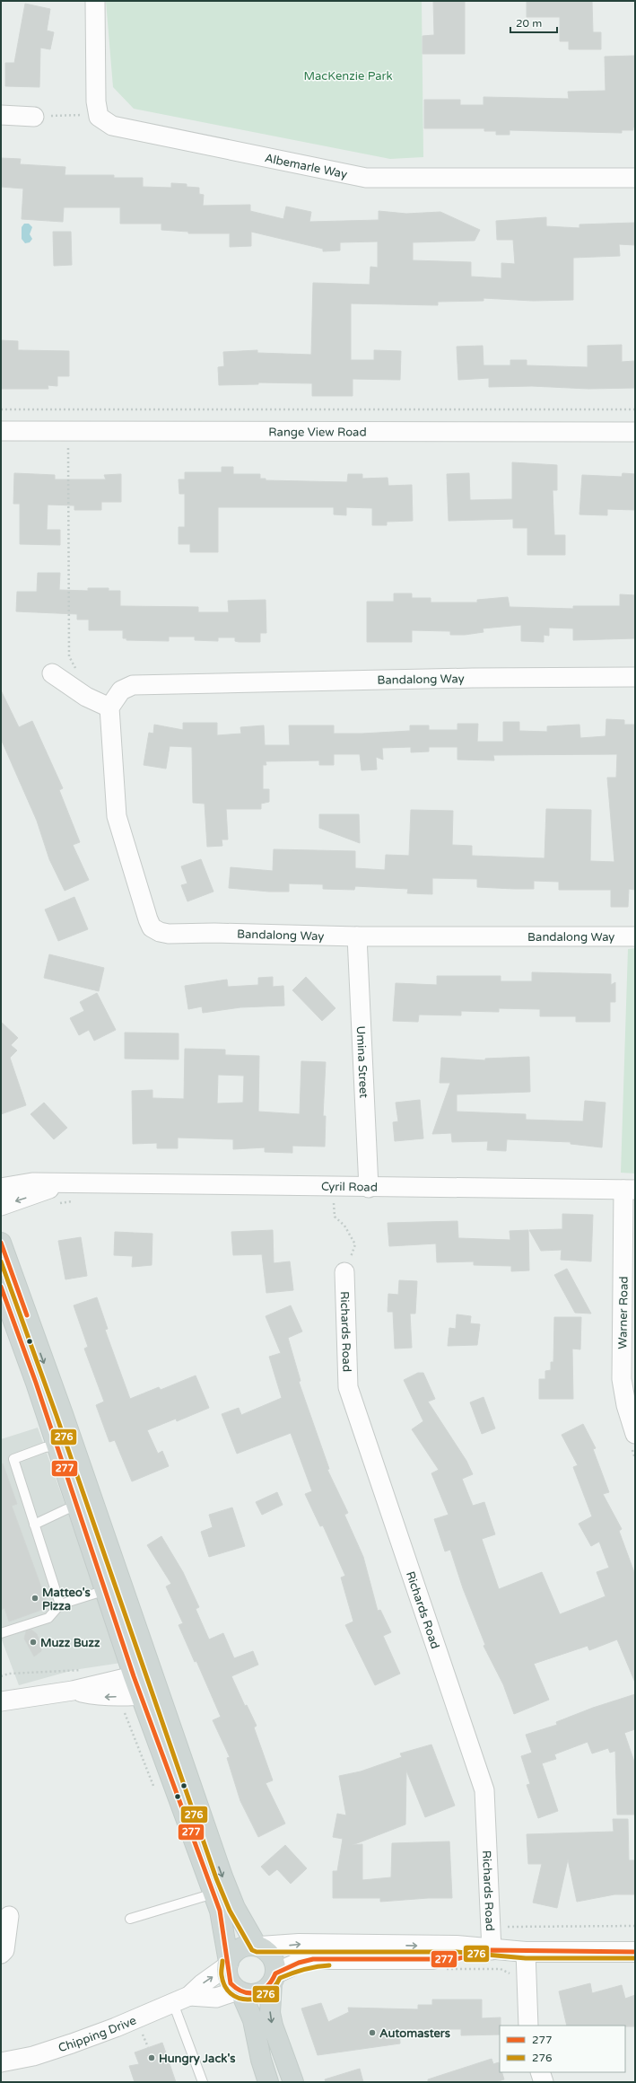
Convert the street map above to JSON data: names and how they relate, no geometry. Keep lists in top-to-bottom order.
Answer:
{
  "streets": {
    "street": [
      "Albemarle Way",
      "Range View Road",
      "Bandalong Way",
      "Umina Street",
      "Cyril Road",
      "Warner Road",
      "Richards Road",
      "Chipping Drive"
    ]
  },
  "crossings": [
    ["Bandalong Way", "Umina Street"],
    ["Umina Street", "Cyril Road"],
    ["Cyril Road", "Warner Road"]
  ],
  "parks": ["MacKenzie Park"],
  "places": [
    "Matteo's Pizza",
    "Muzz Buzz",
    "Automasters",
    "Hungry Jack's"
  ],
  "lines": ["transit line 277", "transit line 276"],
  "legend": ["277", "276"],
  "scale_bar": "20 m"
}
